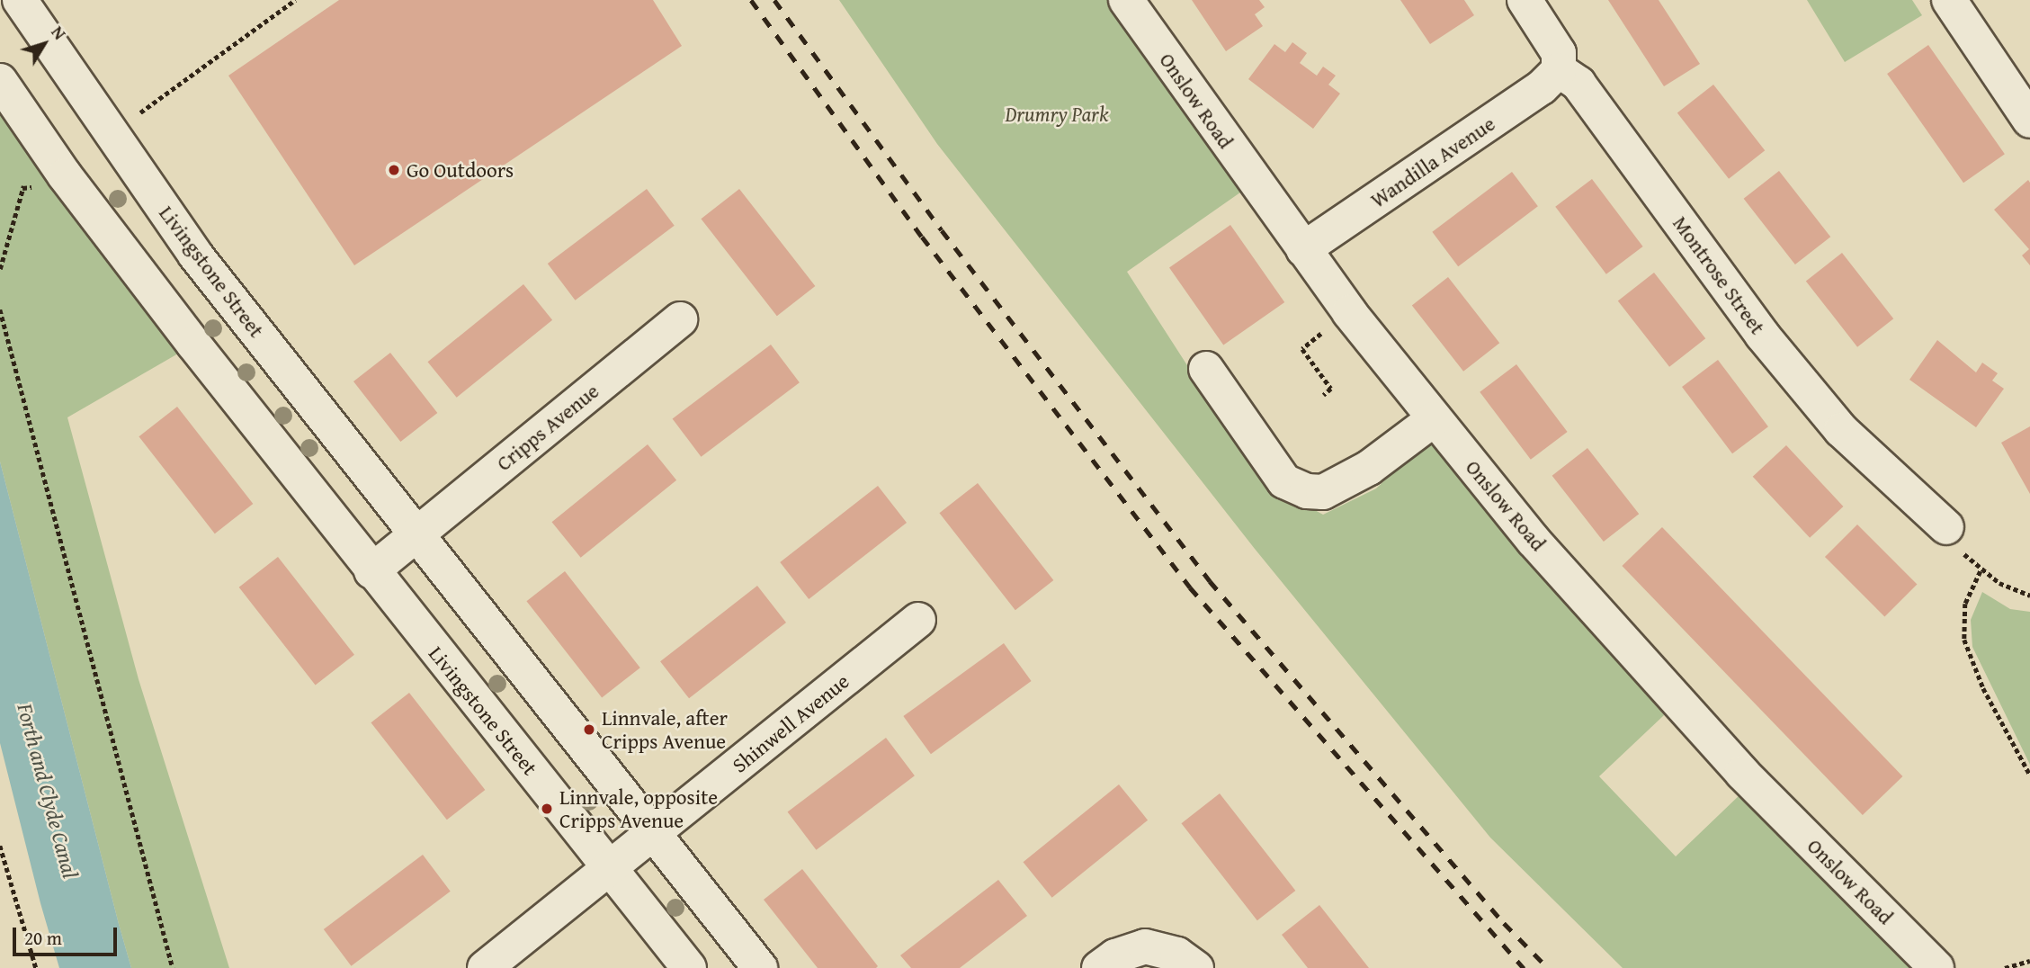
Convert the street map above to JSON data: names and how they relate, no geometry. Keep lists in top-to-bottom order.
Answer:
{
  "streets": {
    "street": [
      "Onslow Road",
      "Wandilla Avenue",
      "Livingstone Street",
      "Montrose Street",
      "Cripps Avenue",
      "Shinwell Avenue"
    ]
  },
  "crossings": [
    ["Onslow Road", "Wandilla Avenue"],
    ["Wandilla Avenue", "Montrose Street"],
    ["Livingstone Street", "Cripps Avenue"],
    ["Livingstone Street", "Shinwell Avenue"]
  ],
  "water": ["Forth and Clyde Canal"],
  "parks": ["Drumry Park"],
  "places": ["Go Outdoors", "Linnvale, after Cripps Avenue", "Linnvale, opposite Cripps Avenue"],
  "scale_bar": "20 m",
  "north": "top right"
}
